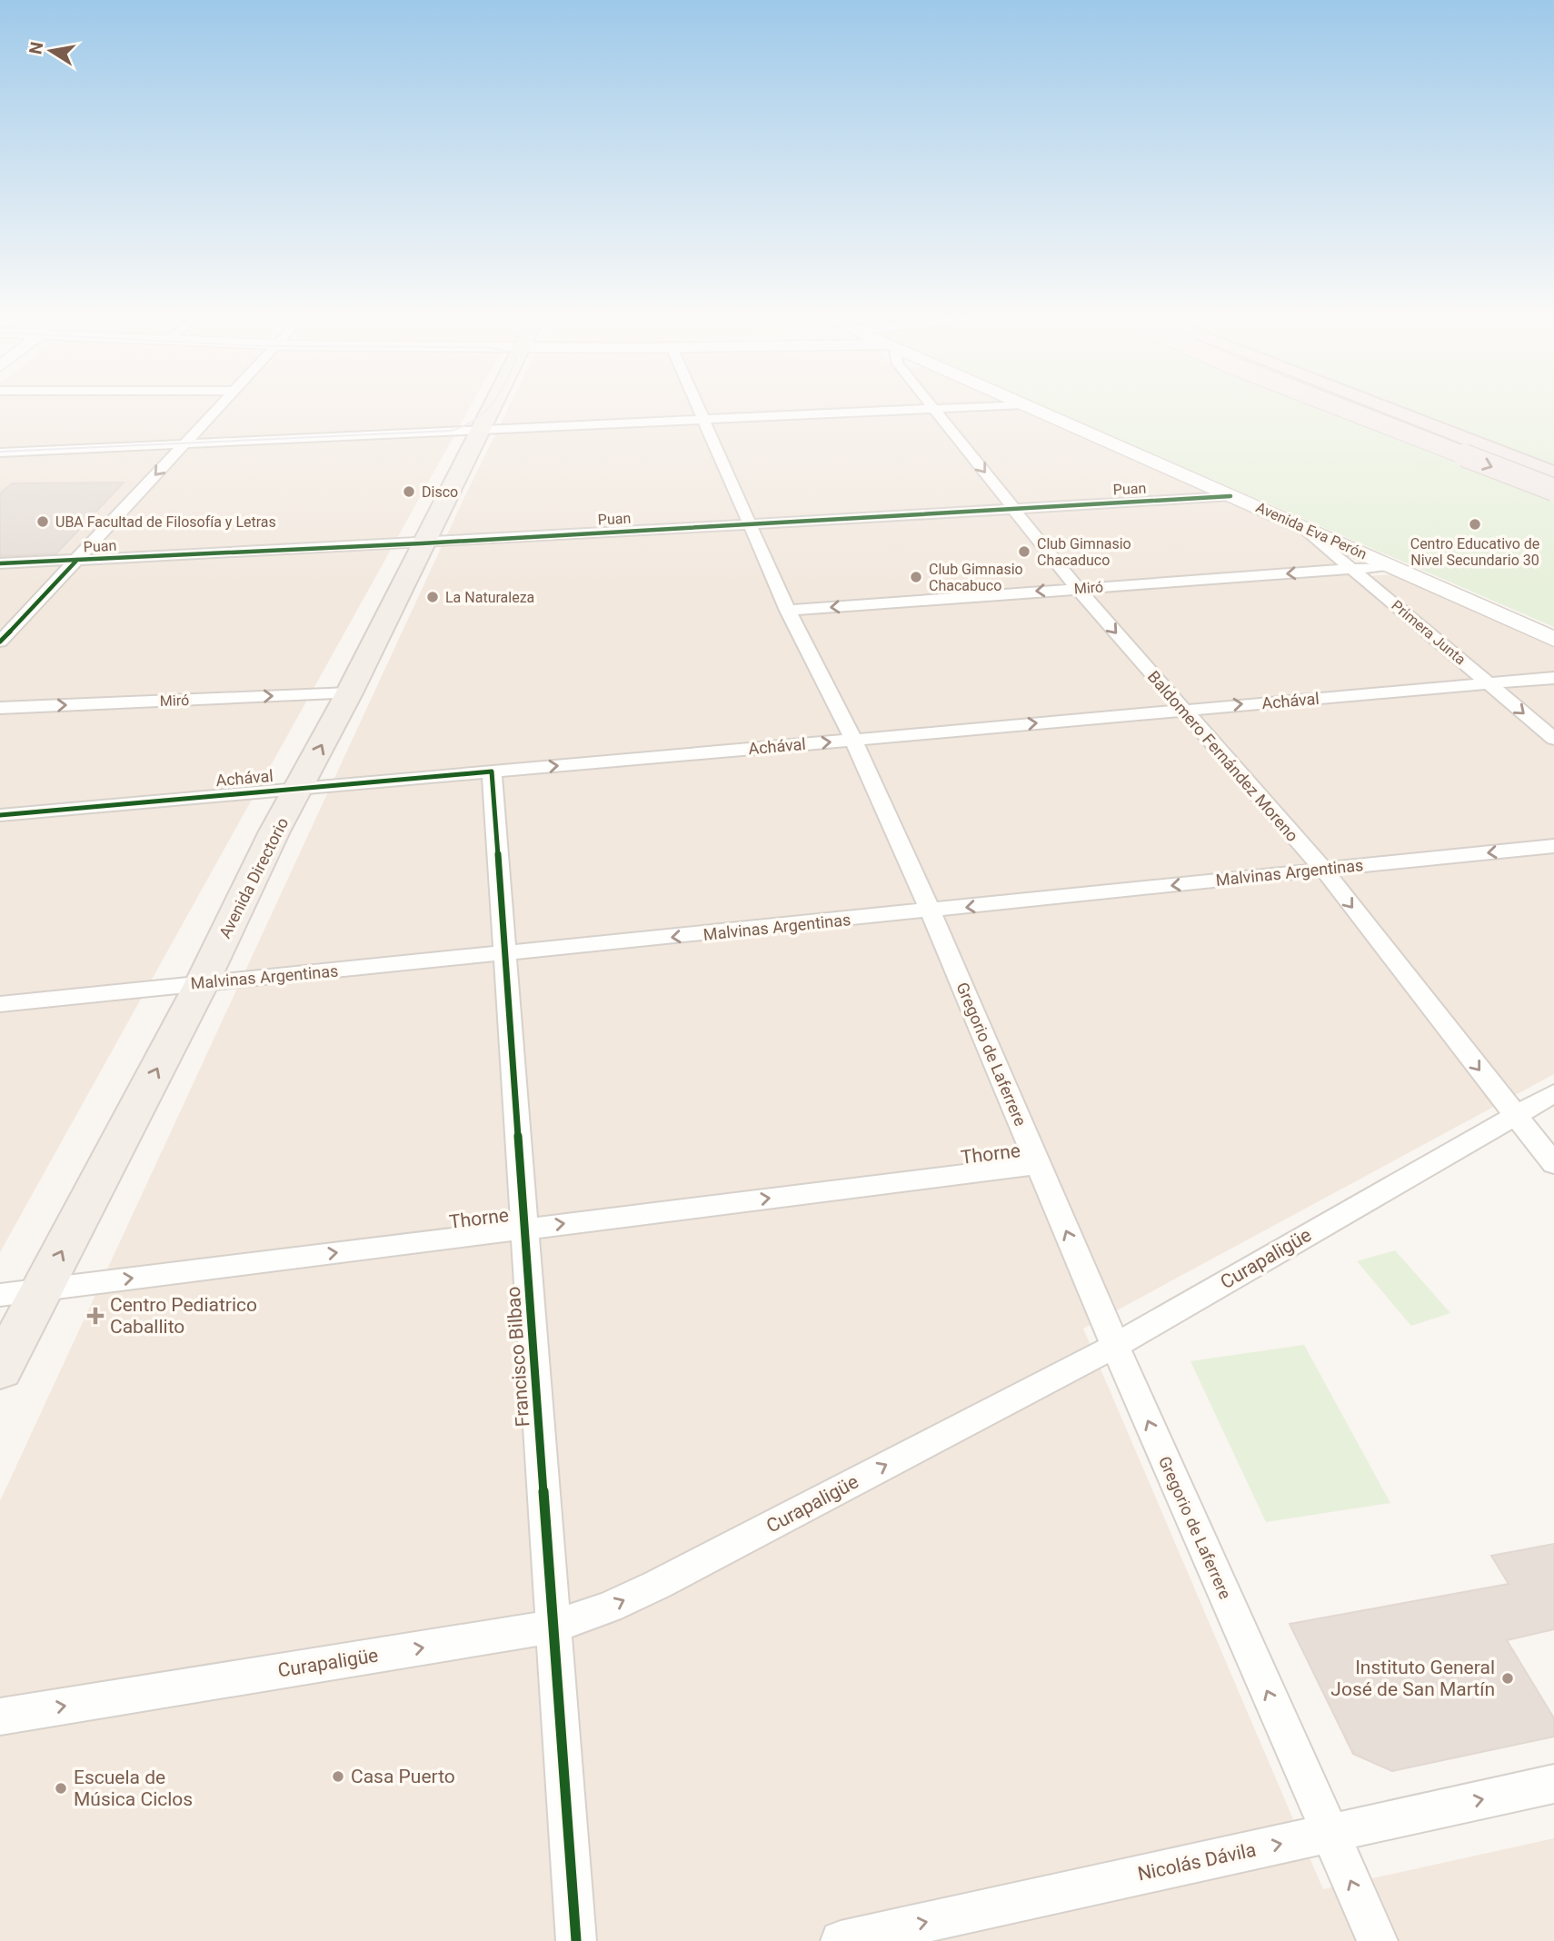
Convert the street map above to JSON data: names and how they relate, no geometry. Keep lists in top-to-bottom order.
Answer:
{
  "streets": {
    "main road": ["Avenida Directorio"],
    "street": [
      "Puan",
      "Avenida Eva Perón",
      "Miró",
      "Primera Junta",
      "Achával",
      "Baldomero Fernández Moreno",
      "Malvinas Argentinas",
      "Gregorio de Laferrere",
      "Thorne",
      "Curapaligüe",
      "Francisco Bilbao",
      "Nicolás Dávila"
    ]
  },
  "crossings": [
    ["Puan", "Avenida Eva Perón"],
    ["Puan", "Baldomero Fernández Moreno"],
    ["Puan", "Avenida Directorio"],
    ["Puan", "Gregorio de Laferrere"],
    ["Avenida Eva Perón", "Miró"],
    ["Avenida Eva Perón", "Primera Junta"],
    ["Miró", "Primera Junta"],
    ["Miró", "Baldomero Fernández Moreno"],
    ["Miró", "Avenida Directorio"],
    ["Miró", "Gregorio de Laferrere"],
    ["Primera Junta", "Achával"],
    ["Achával", "Baldomero Fernández Moreno"],
    ["Achával", "Avenida Directorio"],
    ["Achával", "Gregorio de Laferrere"],
    ["Achával", "Francisco Bilbao"],
    ["Baldomero Fernández Moreno", "Malvinas Argentinas"],
    ["Baldomero Fernández Moreno", "Curapaligüe"],
    ["Malvinas Argentinas", "Avenida Directorio"],
    ["Malvinas Argentinas", "Gregorio de Laferrere"],
    ["Malvinas Argentinas", "Francisco Bilbao"],
    ["Avenida Directorio", "Thorne"],
    ["Gregorio de Laferrere", "Thorne"],
    ["Gregorio de Laferrere", "Curapaligüe"],
    ["Gregorio de Laferrere", "Nicolás Dávila"],
    ["Thorne", "Francisco Bilbao"],
    ["Curapaligüe", "Francisco Bilbao"]
  ],
  "one_way": [
    "Achával",
    "Baldomero Fernández Moreno",
    "Malvinas Argentinas",
    "Avenida Directorio",
    "Gregorio de Laferrere",
    "Thorne",
    "Curapaligüe",
    "Nicolás Dávila"
  ],
  "places": {
    "other": [
      "Disco",
      "UBA Facultad de Filosofía y Letras",
      "Centro Educativo de Nivel Secundario 30",
      "Club Gimnasio Chacaduco",
      "Club Gimnasio Chacabuco",
      "La Naturaleza",
      "Instituto General José de San Martín",
      "Casa Puerto",
      "Escuela de Música Ciclos"
    ],
    "health": ["Centro Pediatrico Caballito"]
  },
  "north": "left"
}
